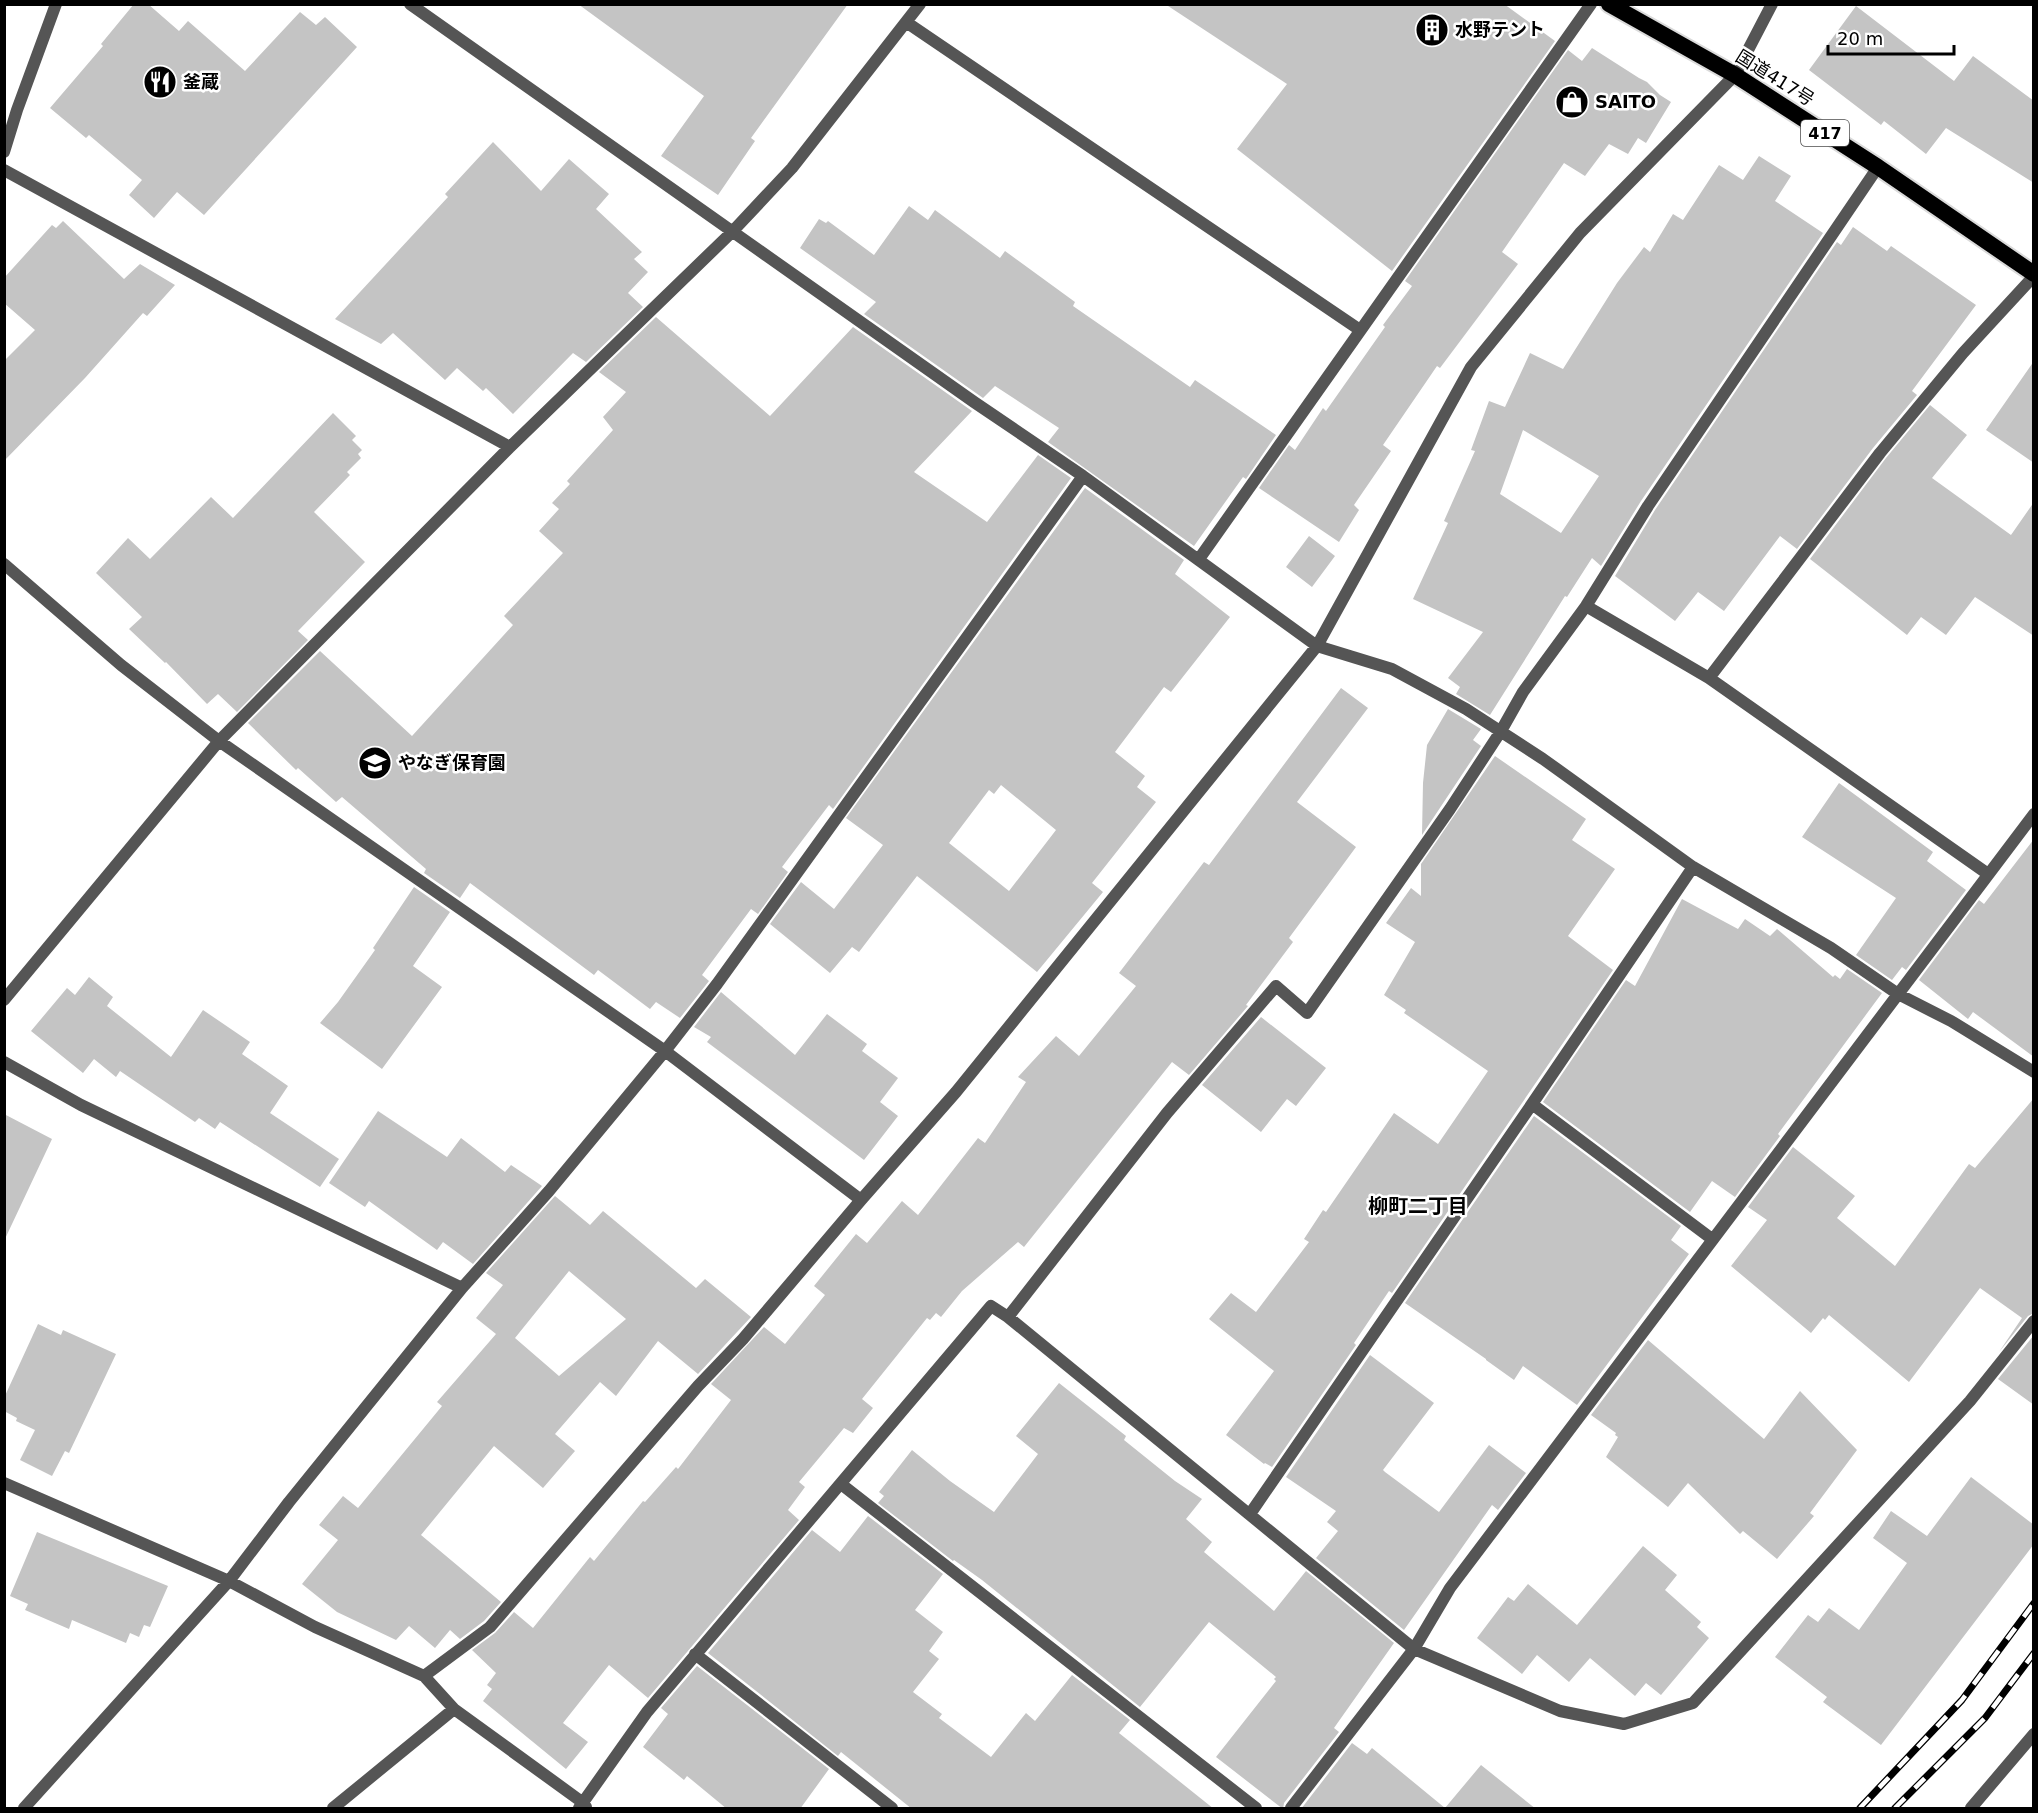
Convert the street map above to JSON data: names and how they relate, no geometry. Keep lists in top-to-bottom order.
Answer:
{
  "streets": {
    "highway": ["国道417号", "417"]
  },
  "districts": ["柳町二丁目"],
  "places": {
    "building": ["水野テント"],
    "restaurant": ["釜蔵"],
    "shop": ["SAITO"],
    "school or university": ["やなぎ保育園"]
  },
  "scale_bar": "20 m"
}
